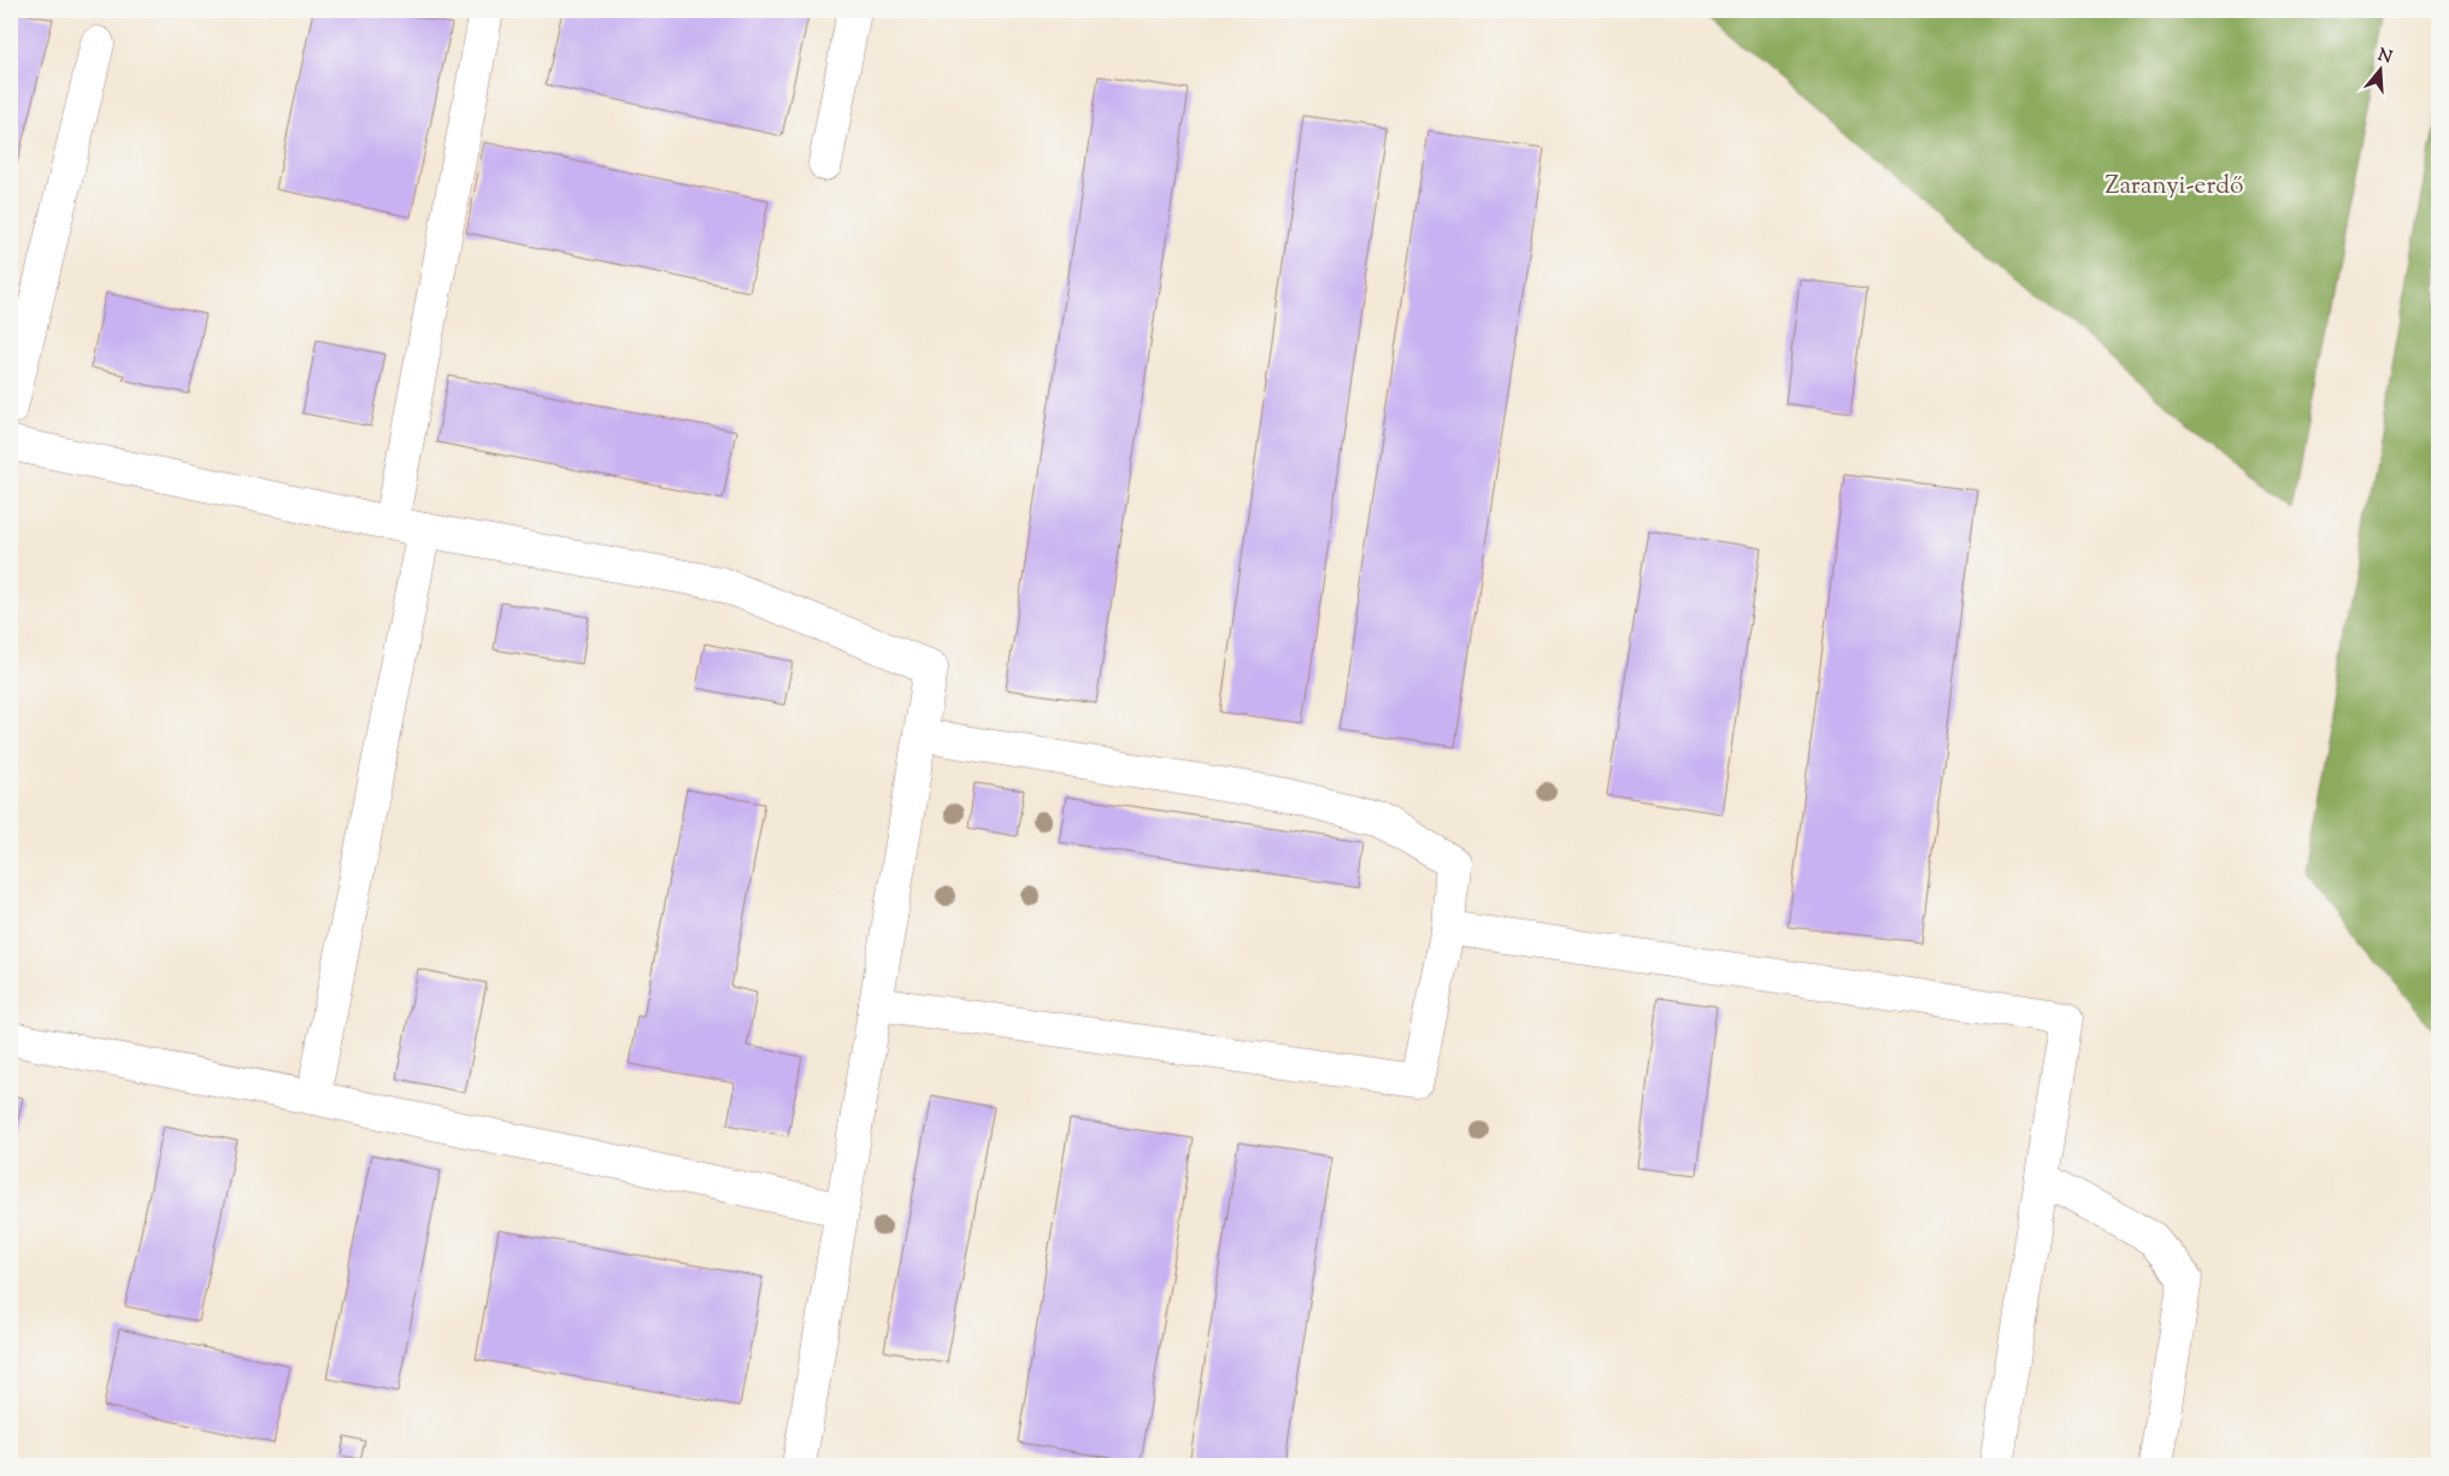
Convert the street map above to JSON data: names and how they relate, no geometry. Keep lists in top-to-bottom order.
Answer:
{
  "parks": ["Zaranyi-erdő"],
  "north": "top"
}
